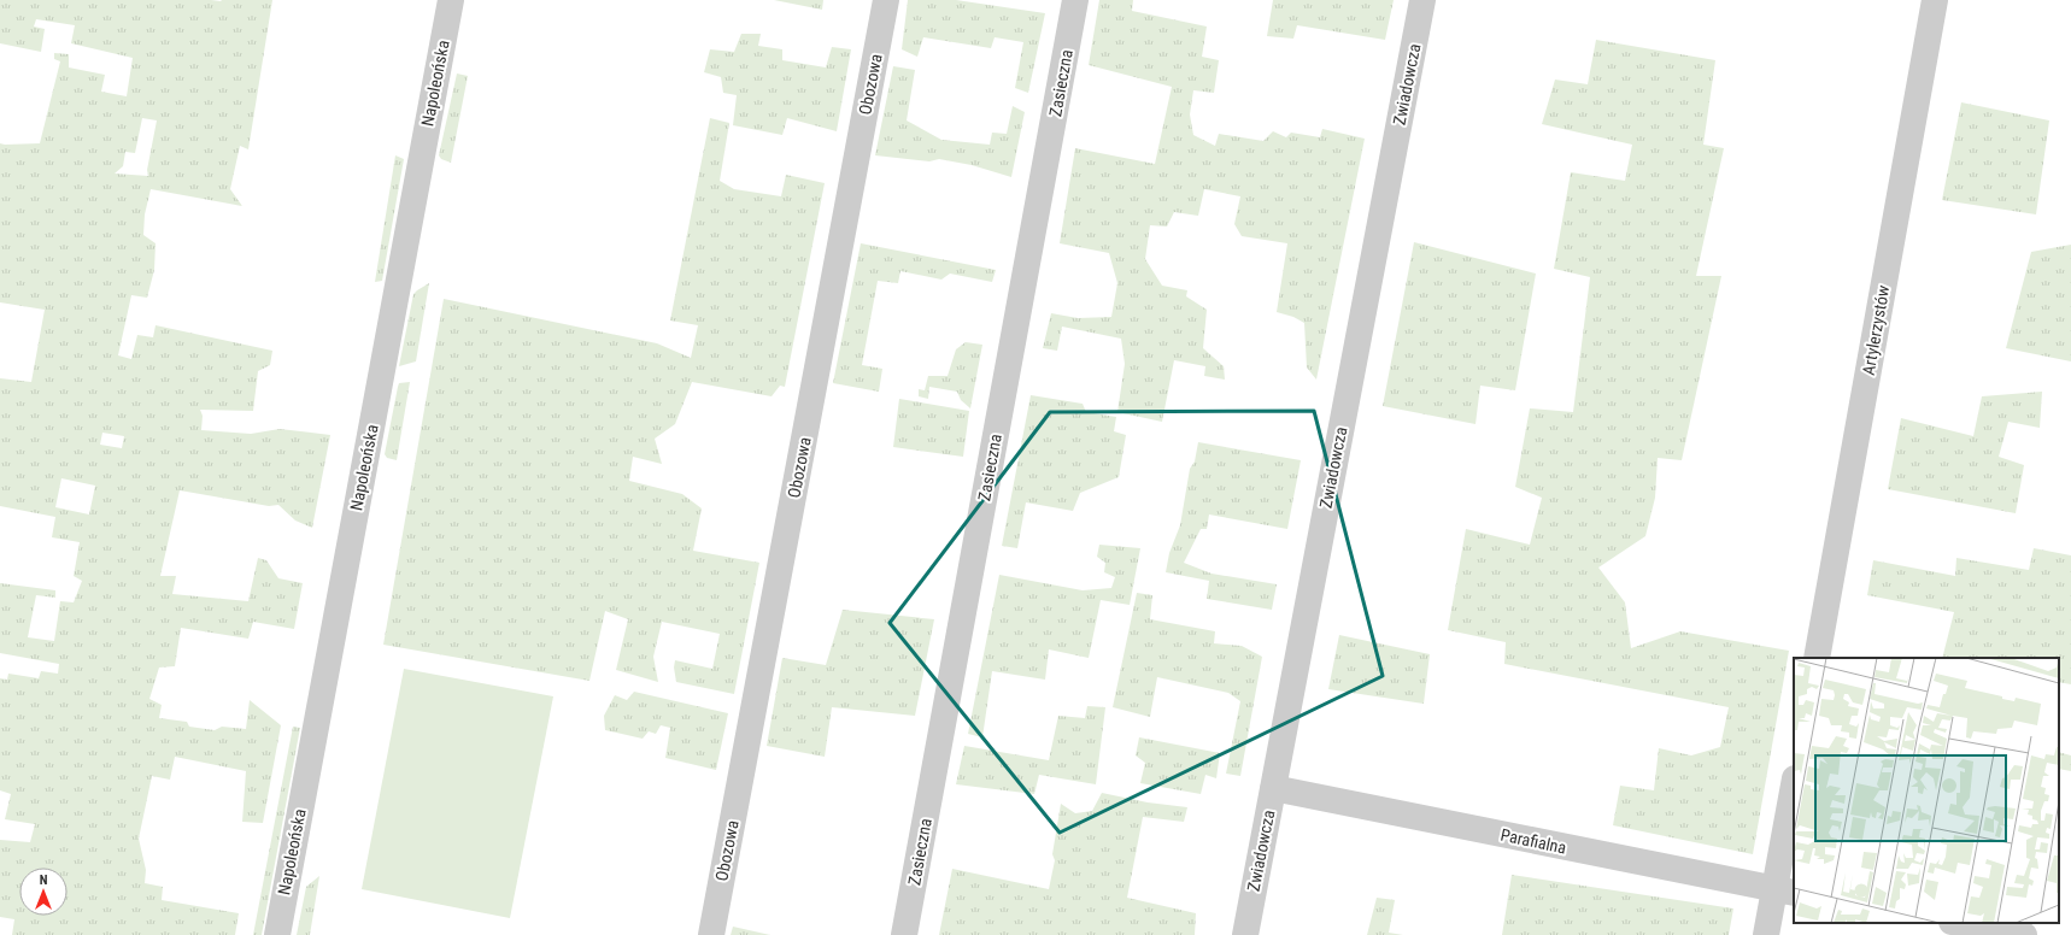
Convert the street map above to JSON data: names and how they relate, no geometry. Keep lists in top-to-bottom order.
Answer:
{
  "streets": {
    "street": [
      "Napoleońska",
      "Zasieczna",
      "Obozowa",
      "Zwiadowcza",
      "Artylerzystów",
      "Parafialna"
    ]
  },
  "crossings": [
    ["Zwiadowcza", "Parafialna"]
  ],
  "north": "top"
}
